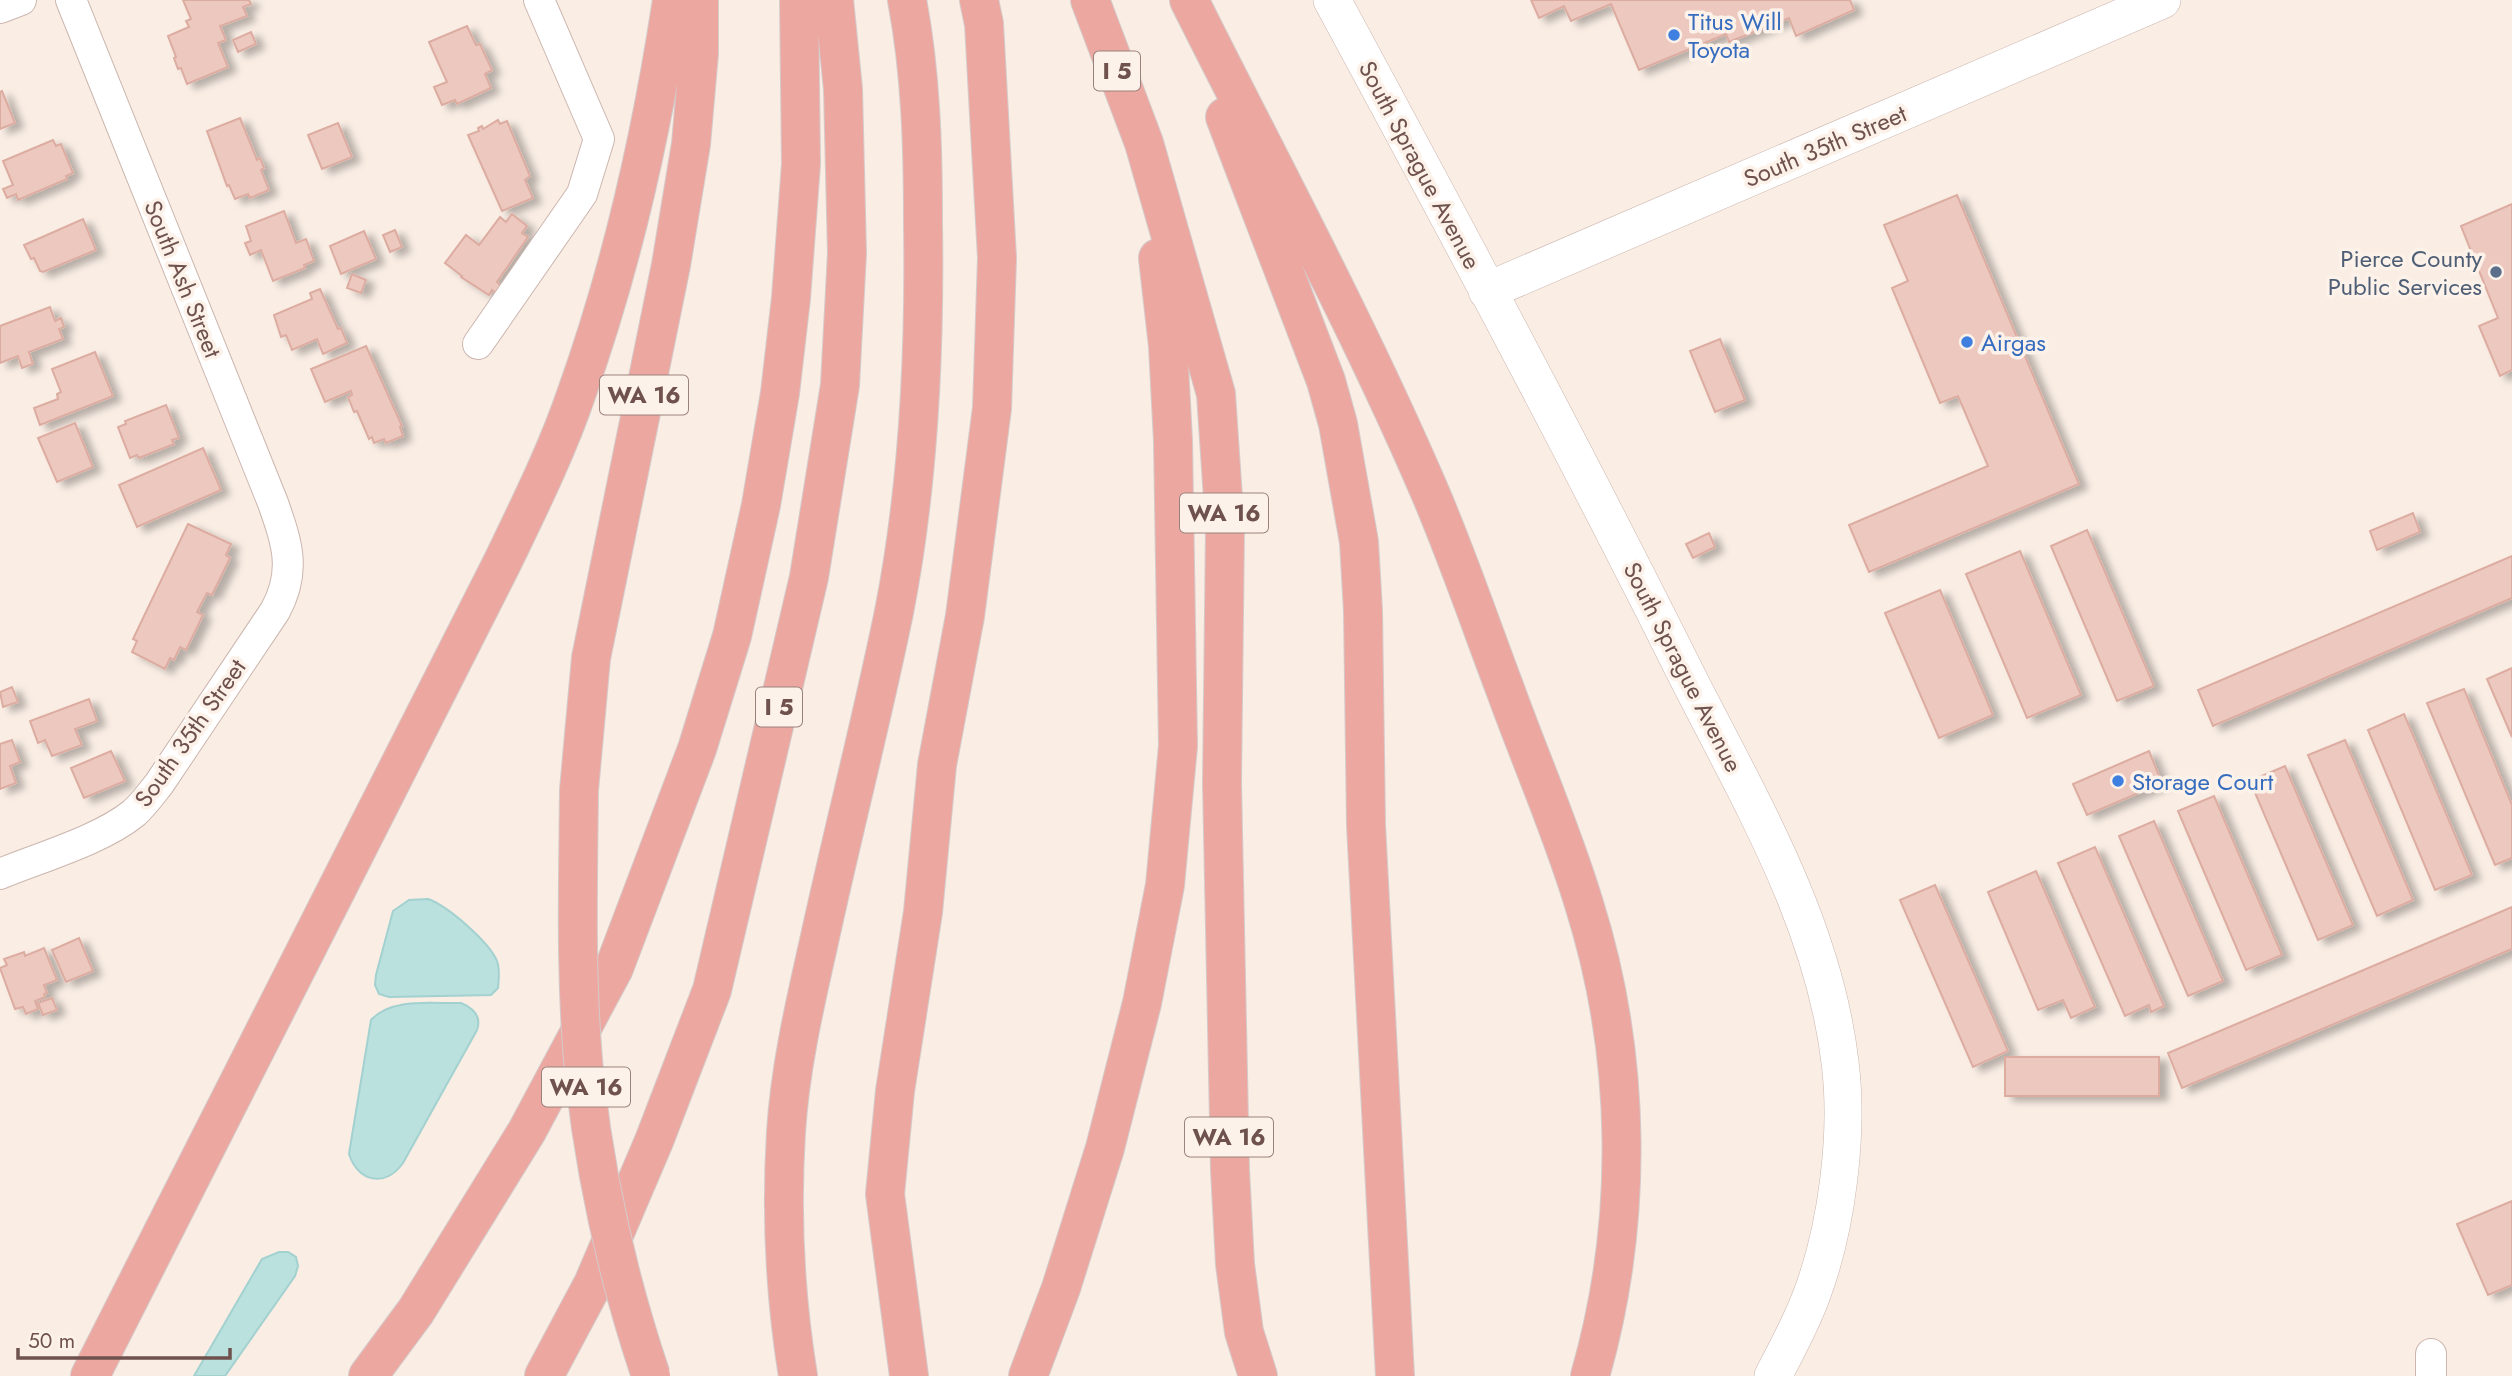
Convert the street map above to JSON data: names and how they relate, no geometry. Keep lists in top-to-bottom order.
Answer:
{
  "streets": {
    "highway": ["I 5", "WA 16"],
    "street": ["South 35th Street", "South Sprague Avenue", "South Ash Street"]
  },
  "crossings": [
    ["I 5", "WA 16"],
    ["South 35th Street", "South Sprague Avenue"],
    ["South 35th Street", "South Ash Street"]
  ],
  "places": [
    "Titus Will Toyota",
    "Pierce County Public Services",
    "Airgas",
    "Storage Court"
  ],
  "scale_bar": "50 m"
}
